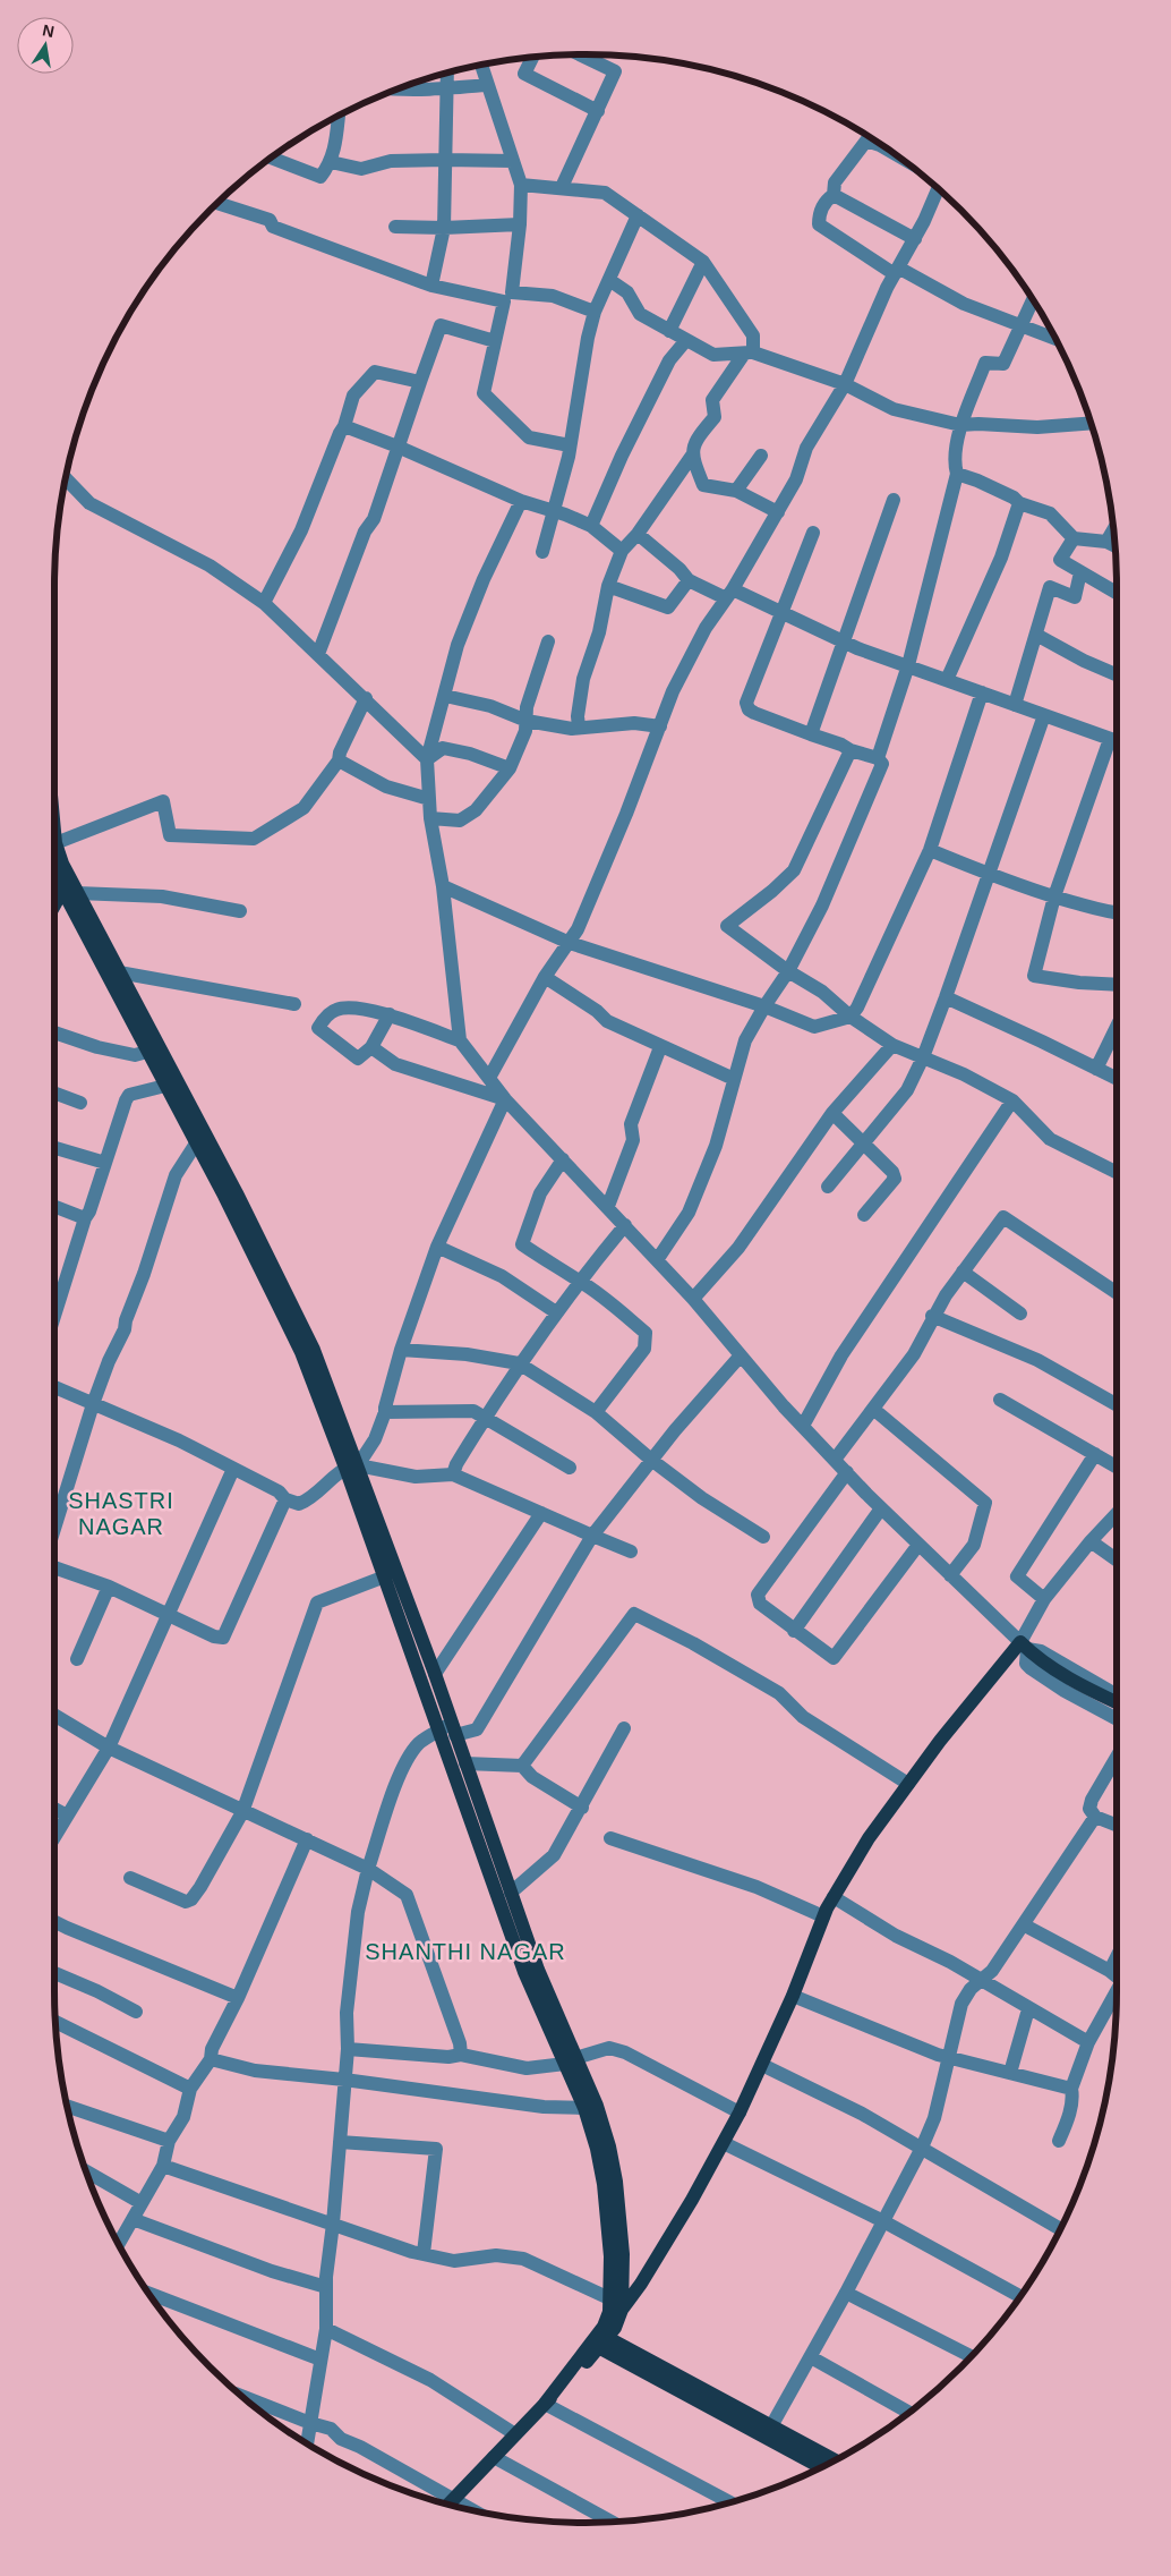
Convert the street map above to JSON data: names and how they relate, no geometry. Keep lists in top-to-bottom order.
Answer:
{
  "districts": ["SHASTRI NAGAR", "SHANTHI NAGAR"],
  "north": "top"
}
